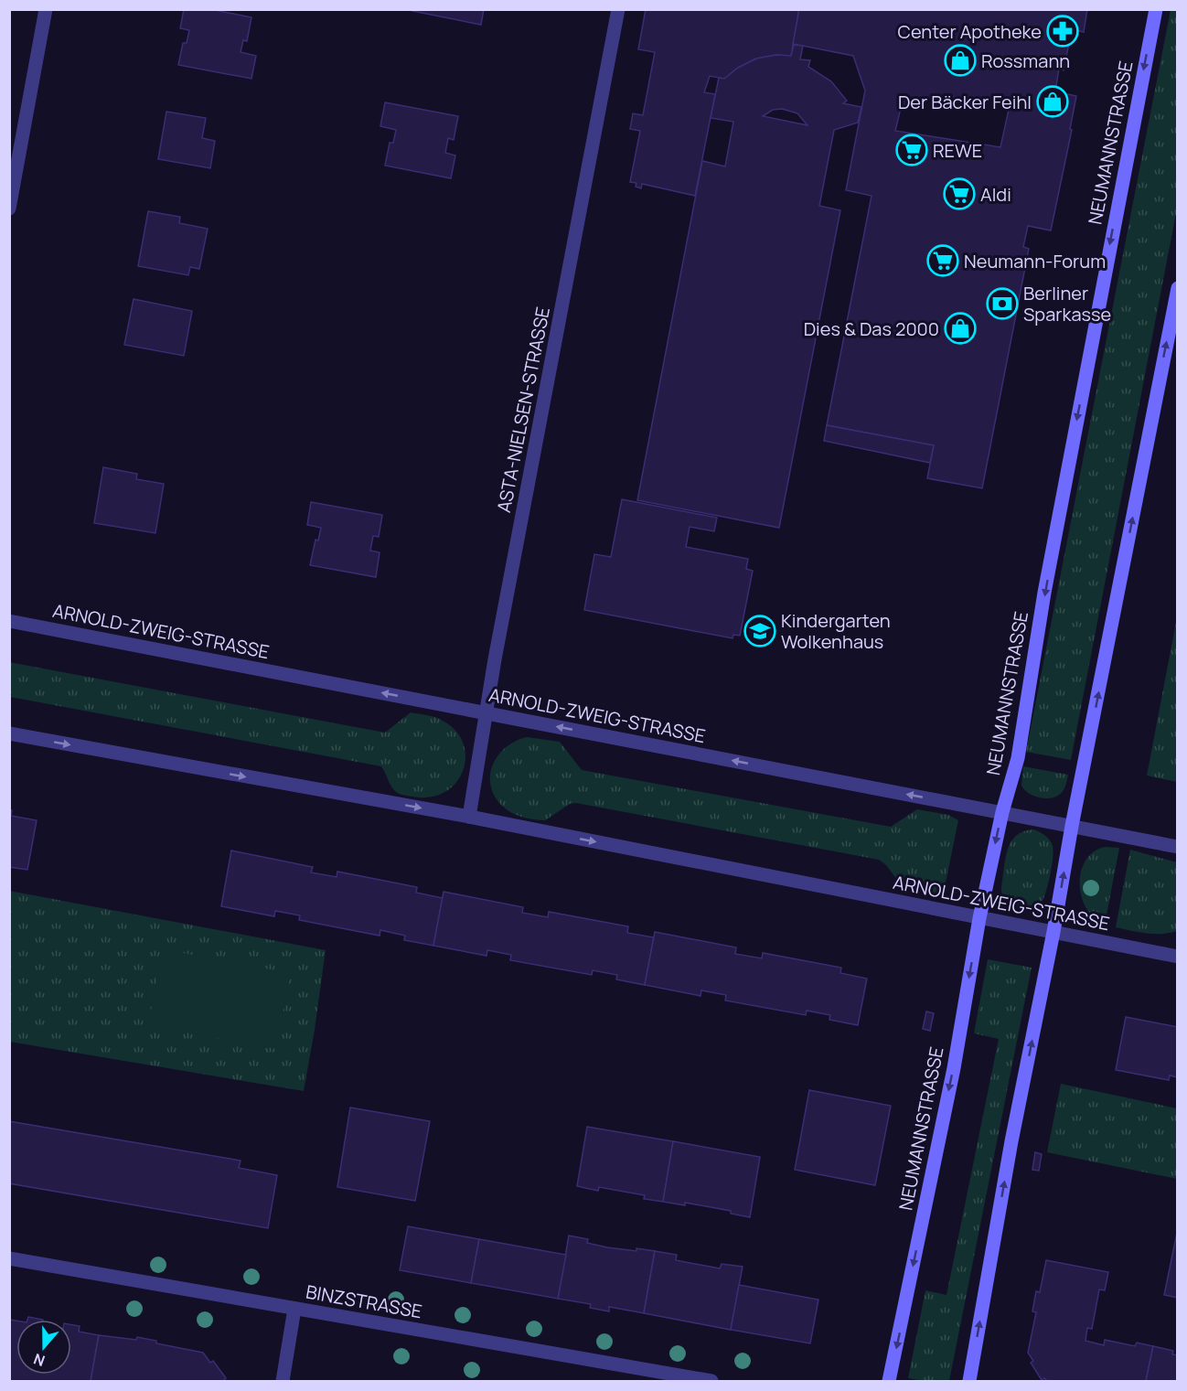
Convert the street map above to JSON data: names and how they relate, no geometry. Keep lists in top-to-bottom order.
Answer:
{
  "streets": {
    "street": [
      "NEUMANNSTRASSE",
      "ASTA-NIELSEN-STRASSE",
      "ARNOLD-ZWEIG-STRASSE",
      "BINZSTRASSE"
    ]
  },
  "crossings": [
    ["NEUMANNSTRASSE", "ARNOLD-ZWEIG-STRASSE"],
    ["ASTA-NIELSEN-STRASSE", "ARNOLD-ZWEIG-STRASSE"]
  ],
  "places": {
    "pharmacy": ["Center Apotheke"],
    "shop": ["Rossmann", "Der Bäcker Feihl", "Dies & Das 2000"],
    "supermarket": ["REWE", "Aldi", "Neumann-Forum"],
    "bank": ["Berliner Sparkasse"],
    "school or university": ["Kindergarten Wolkenhaus"]
  },
  "north": "bottom"
}
